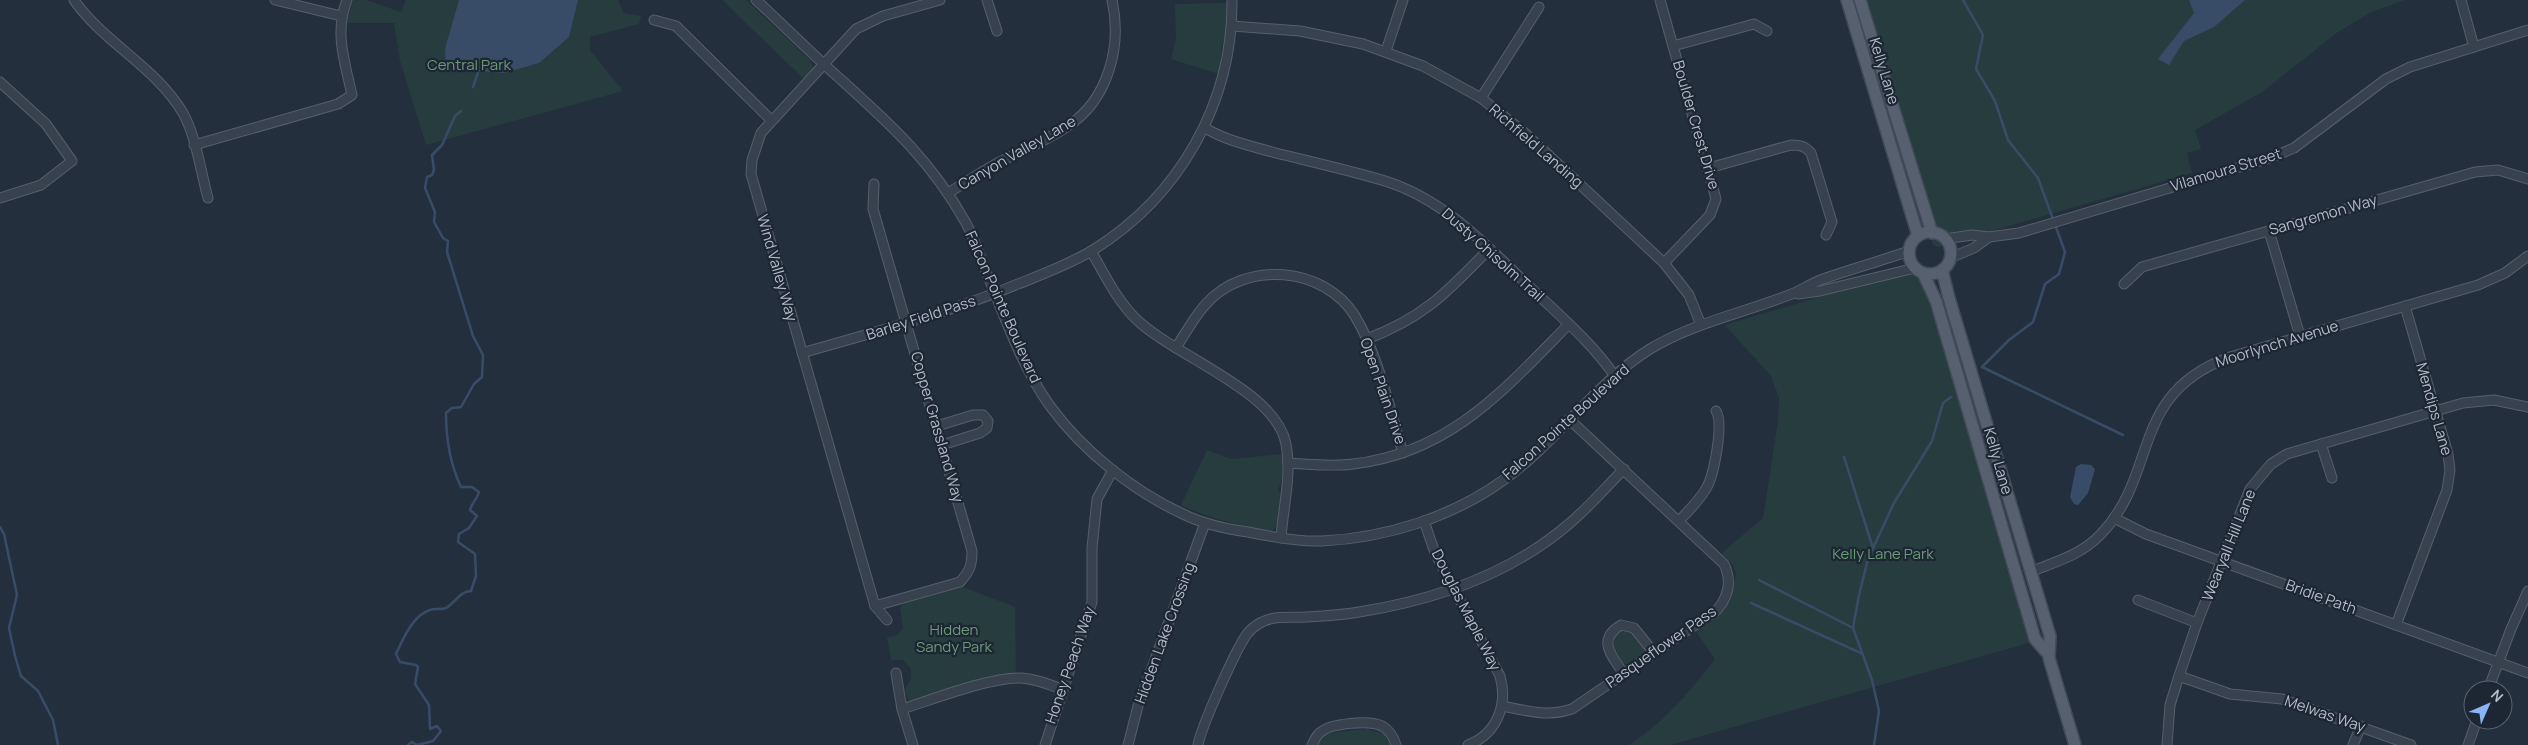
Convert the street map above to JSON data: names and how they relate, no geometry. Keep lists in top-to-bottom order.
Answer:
{
  "streets": {
    "main road": ["Kelly Lane"],
    "street": [
      "Boulder Crest Drive",
      "Richfield Landing",
      "Canyon Valley Lane",
      "Vilamoura Street",
      "Sangremon Way",
      "Dusty Chisolm Trail",
      "Wind Valley Way",
      "Falcon Pointe Boulevard",
      "Barley Field Pass",
      "Moorlynch Avenue",
      "Open Plain Drive",
      "Mendips Lane",
      "Copper Grassland Way",
      "Wearyall Hill Lane",
      "Bridie Path",
      "Douglas Maple Way",
      "Hidden Lake Crossing",
      "Pasqueflower Pass",
      "Honey Peach Way",
      "Melwas Way"
    ]
  },
  "crossings": [
    ["Kelly Lane", "Vilamoura Street"],
    ["Kelly Lane", "Falcon Pointe Boulevard"],
    ["Kelly Lane", "Moorlynch Avenue"],
    ["Boulder Crest Drive", "Richfield Landing"],
    ["Richfield Landing", "Falcon Pointe Boulevard"],
    ["Richfield Landing", "Barley Field Pass"],
    ["Canyon Valley Lane", "Falcon Pointe Boulevard"],
    ["Vilamoura Street", "Falcon Pointe Boulevard"],
    ["Dusty Chisolm Trail", "Falcon Pointe Boulevard"],
    ["Dusty Chisolm Trail", "Barley Field Pass"],
    ["Wind Valley Way", "Falcon Pointe Boulevard"],
    ["Wind Valley Way", "Barley Field Pass"],
    ["Wind Valley Way", "Copper Grassland Way"],
    ["Falcon Pointe Boulevard", "Barley Field Pass"],
    ["Falcon Pointe Boulevard", "Douglas Maple Way"],
    ["Falcon Pointe Boulevard", "Hidden Lake Crossing"],
    ["Falcon Pointe Boulevard", "Pasqueflower Pass"],
    ["Falcon Pointe Boulevard", "Honey Peach Way"],
    ["Barley Field Pass", "Copper Grassland Way"],
    ["Moorlynch Avenue", "Mendips Lane"],
    ["Moorlynch Avenue", "Bridie Path"],
    ["Mendips Lane", "Wearyall Hill Lane"],
    ["Mendips Lane", "Bridie Path"],
    ["Wearyall Hill Lane", "Bridie Path"],
    ["Wearyall Hill Lane", "Melwas Way"],
    ["Douglas Maple Way", "Pasqueflower Pass"]
  ],
  "parks": ["Central Park", "Kelly Lane Park", "Hidden Sandy Park"],
  "north": "top right"
}
